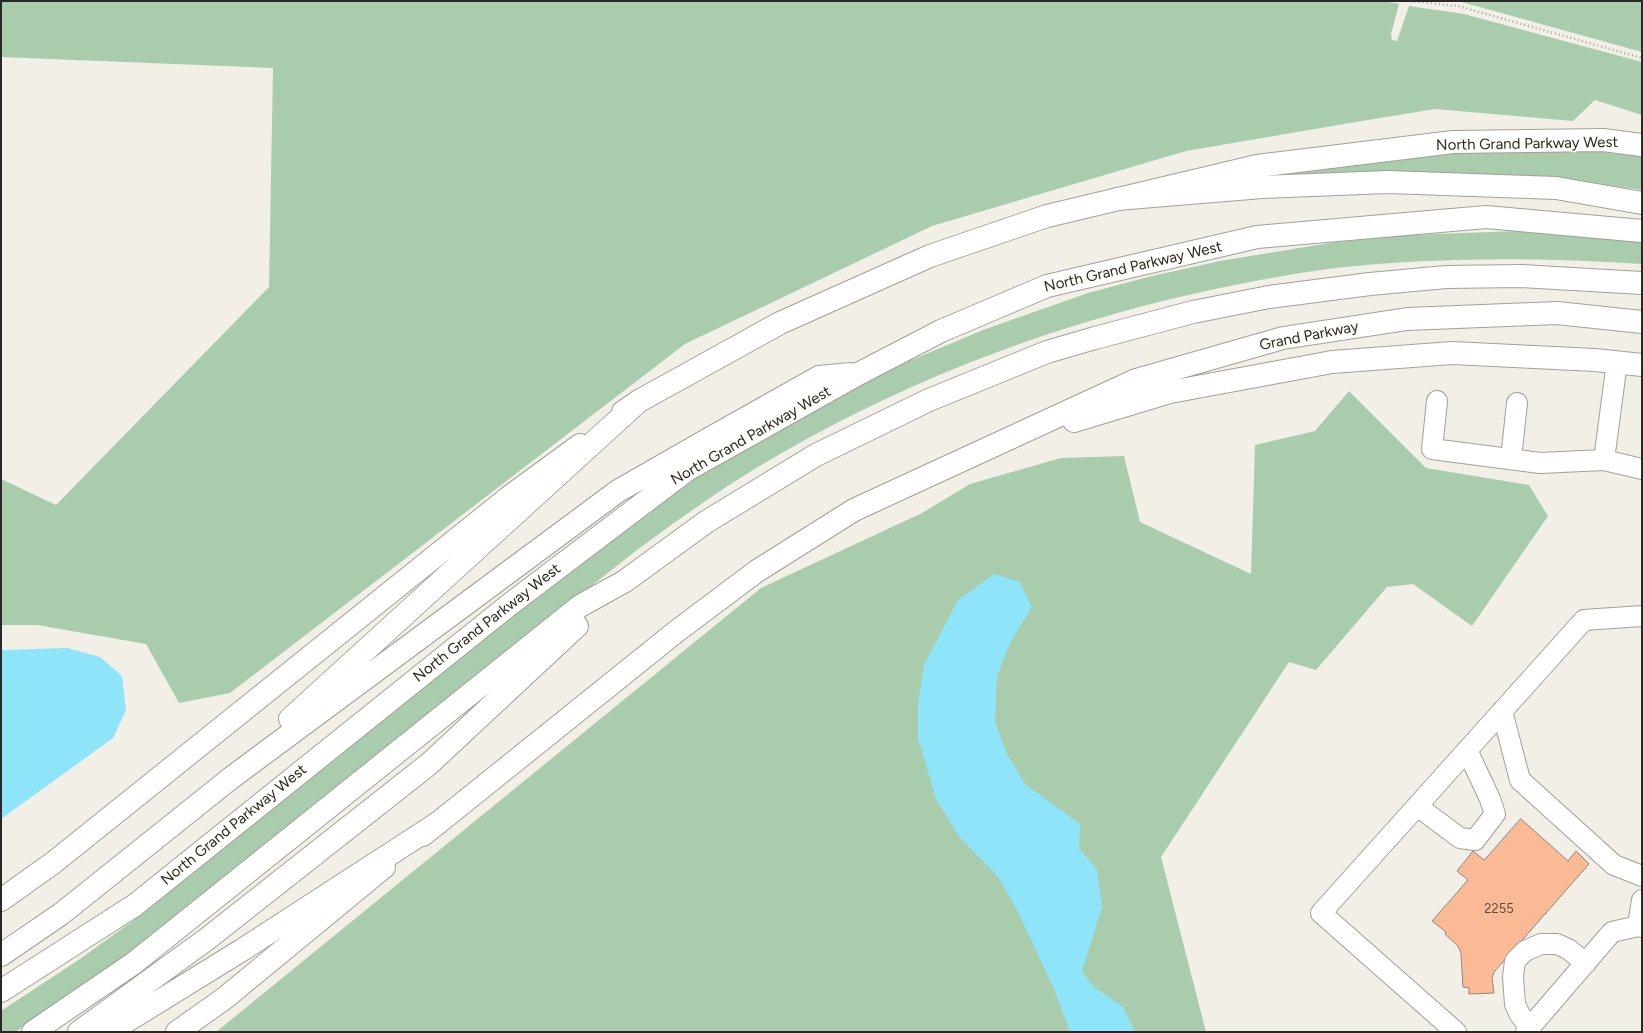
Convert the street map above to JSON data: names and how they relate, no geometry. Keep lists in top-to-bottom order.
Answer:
{
  "streets": {
    "main road": ["North Grand Parkway West", "Grand Parkway"]
  },
  "house_numbers": ["2255"]
}
